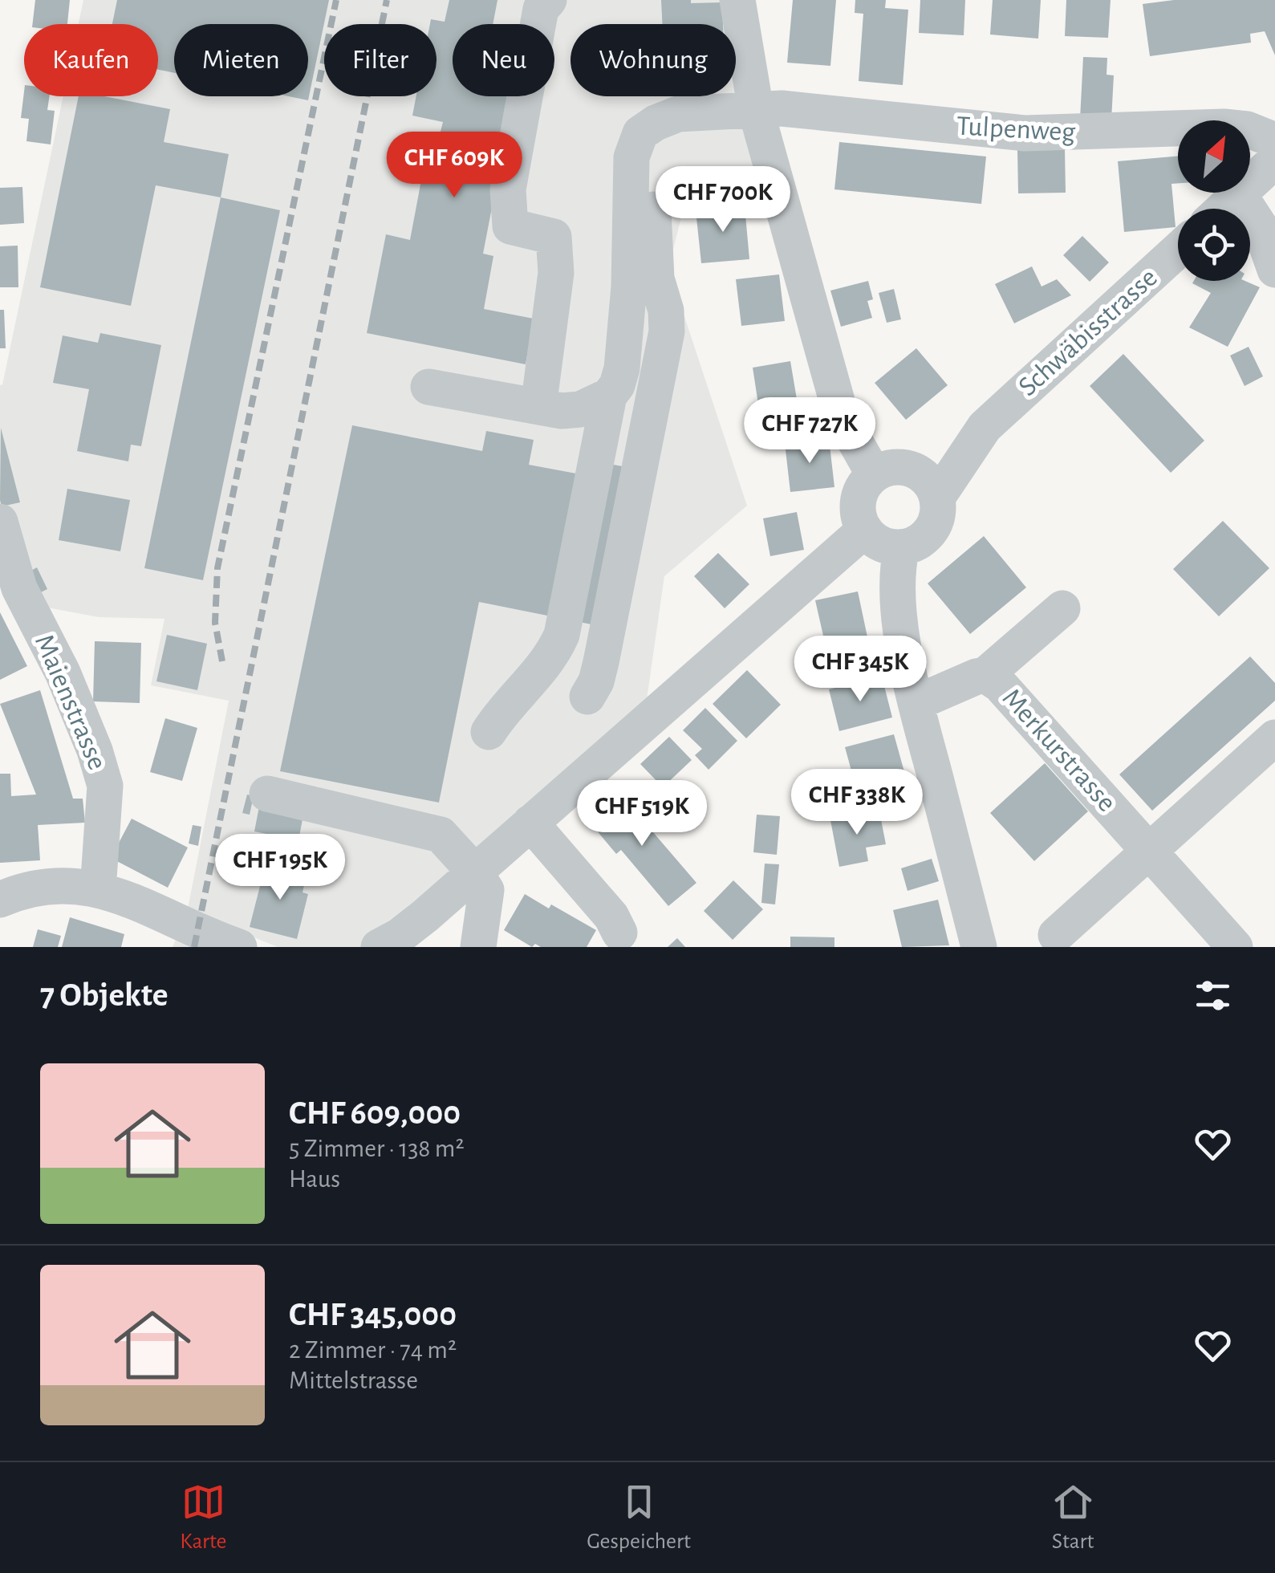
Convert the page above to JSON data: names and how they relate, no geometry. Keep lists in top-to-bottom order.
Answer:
{
  "streets": {
    "street": [
      "Tulpenweg",
      "Schwäbisstrasse",
      "Maienstrasse",
      "Merkurstrasse"
    ]
  },
  "north": "top right",
  "page": {
    "chip": [
      "Kaufen",
      "Mieten",
      "Filter",
      "Neu",
      "Wohnung"
    ],
    "price": [
      "CHF 609K",
      "CHF 700K",
      "CHF 727K",
      "CHF 345K",
      "CHF 338K",
      "CHF 519K",
      "CHF 195K"
    ],
    "heading": "7 Objekte",
    "list": [
      {
        "name": "CHF 609,000",
        "note": "5 Zimmer · 138 m² · Haus"
      },
      {
        "name": "CHF 345,000",
        "note": "2 Zimmer · 74 m² · Mittelstrasse"
      }
    ],
    "tabs": ["Karte", "Gespeichert", "Start"]
  }
}
